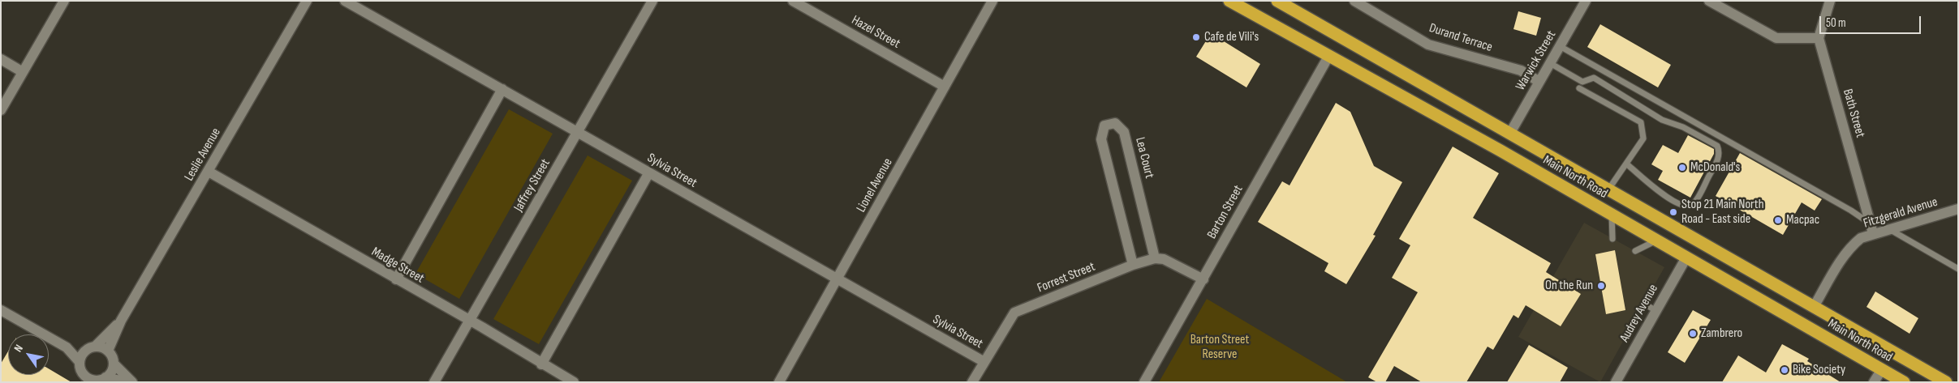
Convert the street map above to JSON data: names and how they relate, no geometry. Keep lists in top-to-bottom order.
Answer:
{
  "streets": {
    "highway": ["Main North Road"],
    "street": [
      "Hazel Street",
      "Durand Terrace",
      "Warwick Street",
      "Bath Street",
      "Leslie Avenue",
      "Lea Court",
      "Sylvia Street",
      "Jaffrey Street",
      "Lionel Avenue",
      "Barton Street",
      "Fitzgerald Avenue",
      "Madge Street",
      "Forrest Street",
      "Audrey Avenue"
    ]
  },
  "crossings": [
    ["Hazel Street", "Lionel Avenue"],
    ["Durand Terrace", "Warwick Street"],
    ["Warwick Street", "Main North Road"],
    ["Bath Street", "Fitzgerald Avenue"],
    ["Leslie Avenue", "Madge Street"],
    ["Lea Court", "Forrest Street"],
    ["Sylvia Street", "Jaffrey Street"],
    ["Sylvia Street", "Lionel Avenue"],
    ["Sylvia Street", "Forrest Street"],
    ["Main North Road", "Barton Street"],
    ["Main North Road", "Fitzgerald Avenue"],
    ["Main North Road", "Audrey Avenue"],
    ["Jaffrey Street", "Madge Street"]
  ],
  "parks": ["Barton Street Reserve"],
  "places": [
    "Cafe de Vili's",
    "McDonald's",
    "Stop 21 Main North Road - East side",
    "Macpac",
    "On the Run",
    "Zambrero",
    "Bike Society"
  ],
  "scale_bar": "50 m",
  "north": "top left"
}
